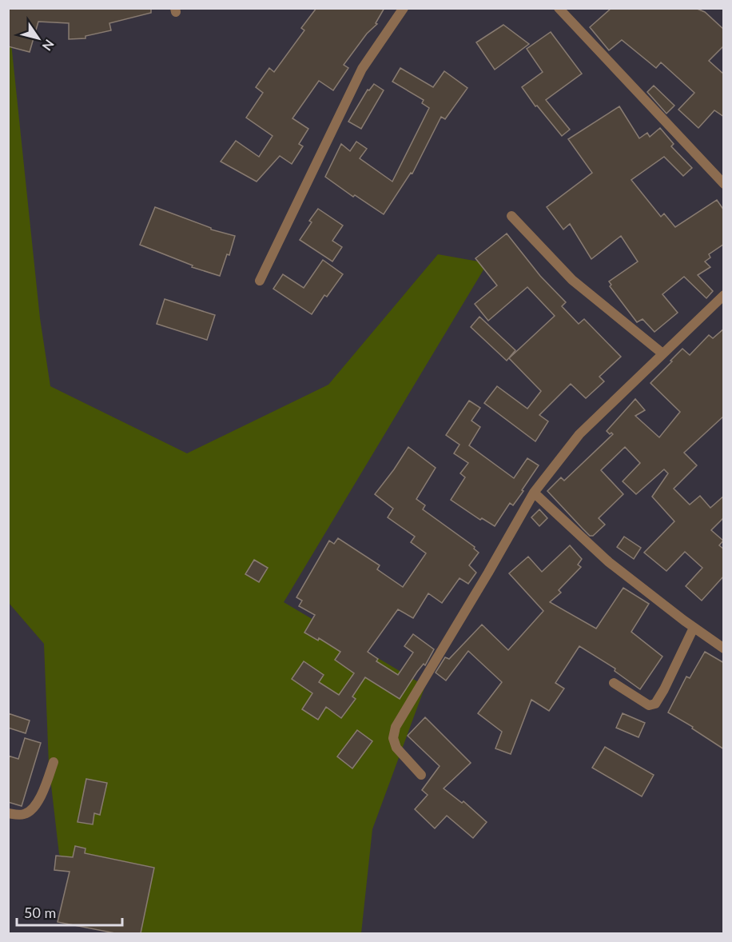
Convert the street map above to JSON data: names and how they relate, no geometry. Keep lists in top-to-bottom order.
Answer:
{
  "scale_bar": "50 m",
  "north": "bottom right"
}
